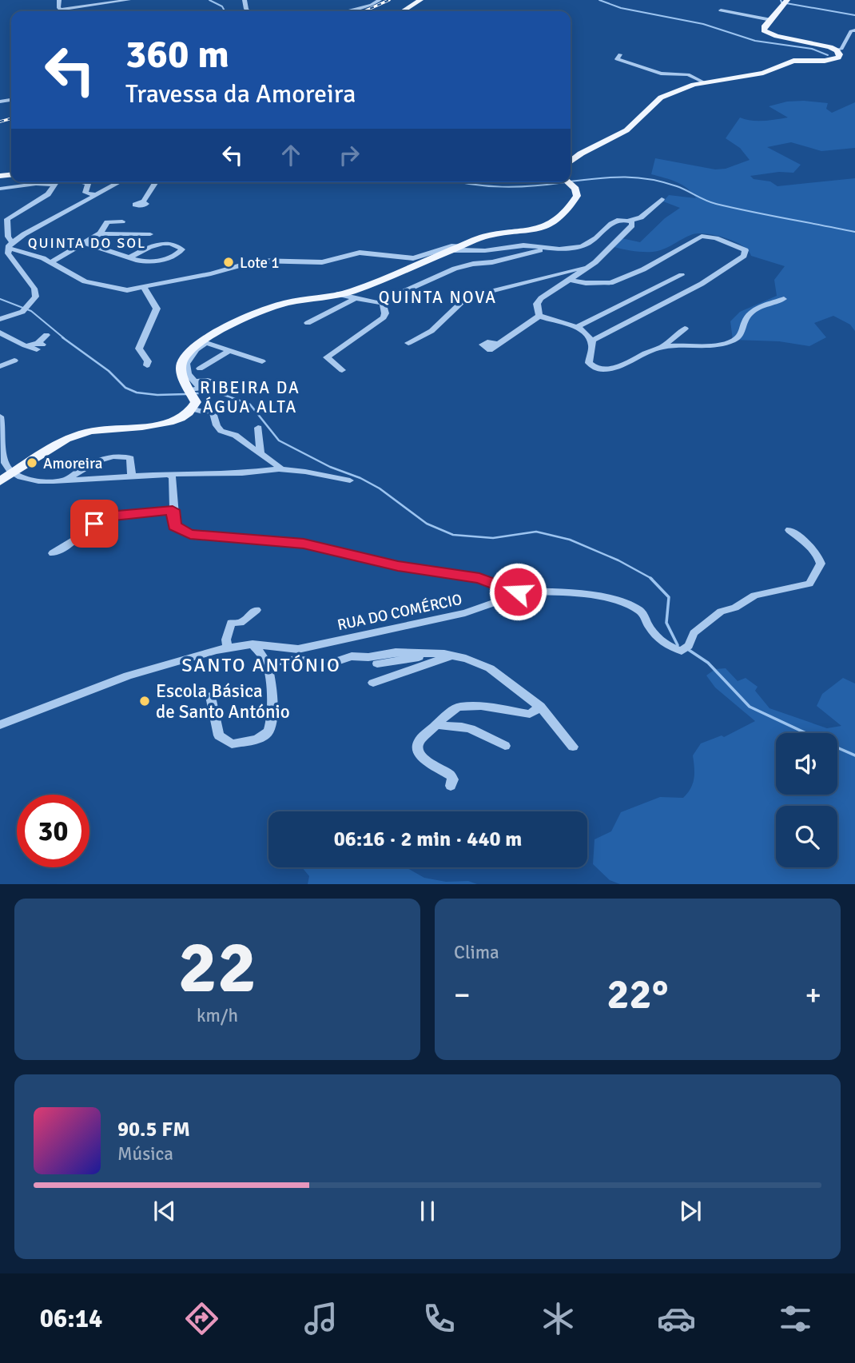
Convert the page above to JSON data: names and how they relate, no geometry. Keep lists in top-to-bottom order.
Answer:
{
  "streets": {
    "street": ["RUA DO COMÉRCIO"]
  },
  "districts": [
    "QUINTA DO SOL",
    "QUINTA NOVA",
    "RIBEIRA DA ÁGUA ALTA",
    "SANTO ANTÓNIO"
  ],
  "places": ["Lote 1", "Amoreira", "Escola Básica de Santo António"],
  "page": {
    "turn": ["360 m", "Travessa da Amoreira"],
    "limit": "30",
    "trip": "06:16 · 2 min · 440 m",
    "tile": [
      ["22", "km/h"],
      "Clima"
    ],
    "heat": ["−", "22°", "+"],
    "song": ["90.5 FM", "Música"],
    "tabs": "06:14"
  }
}
